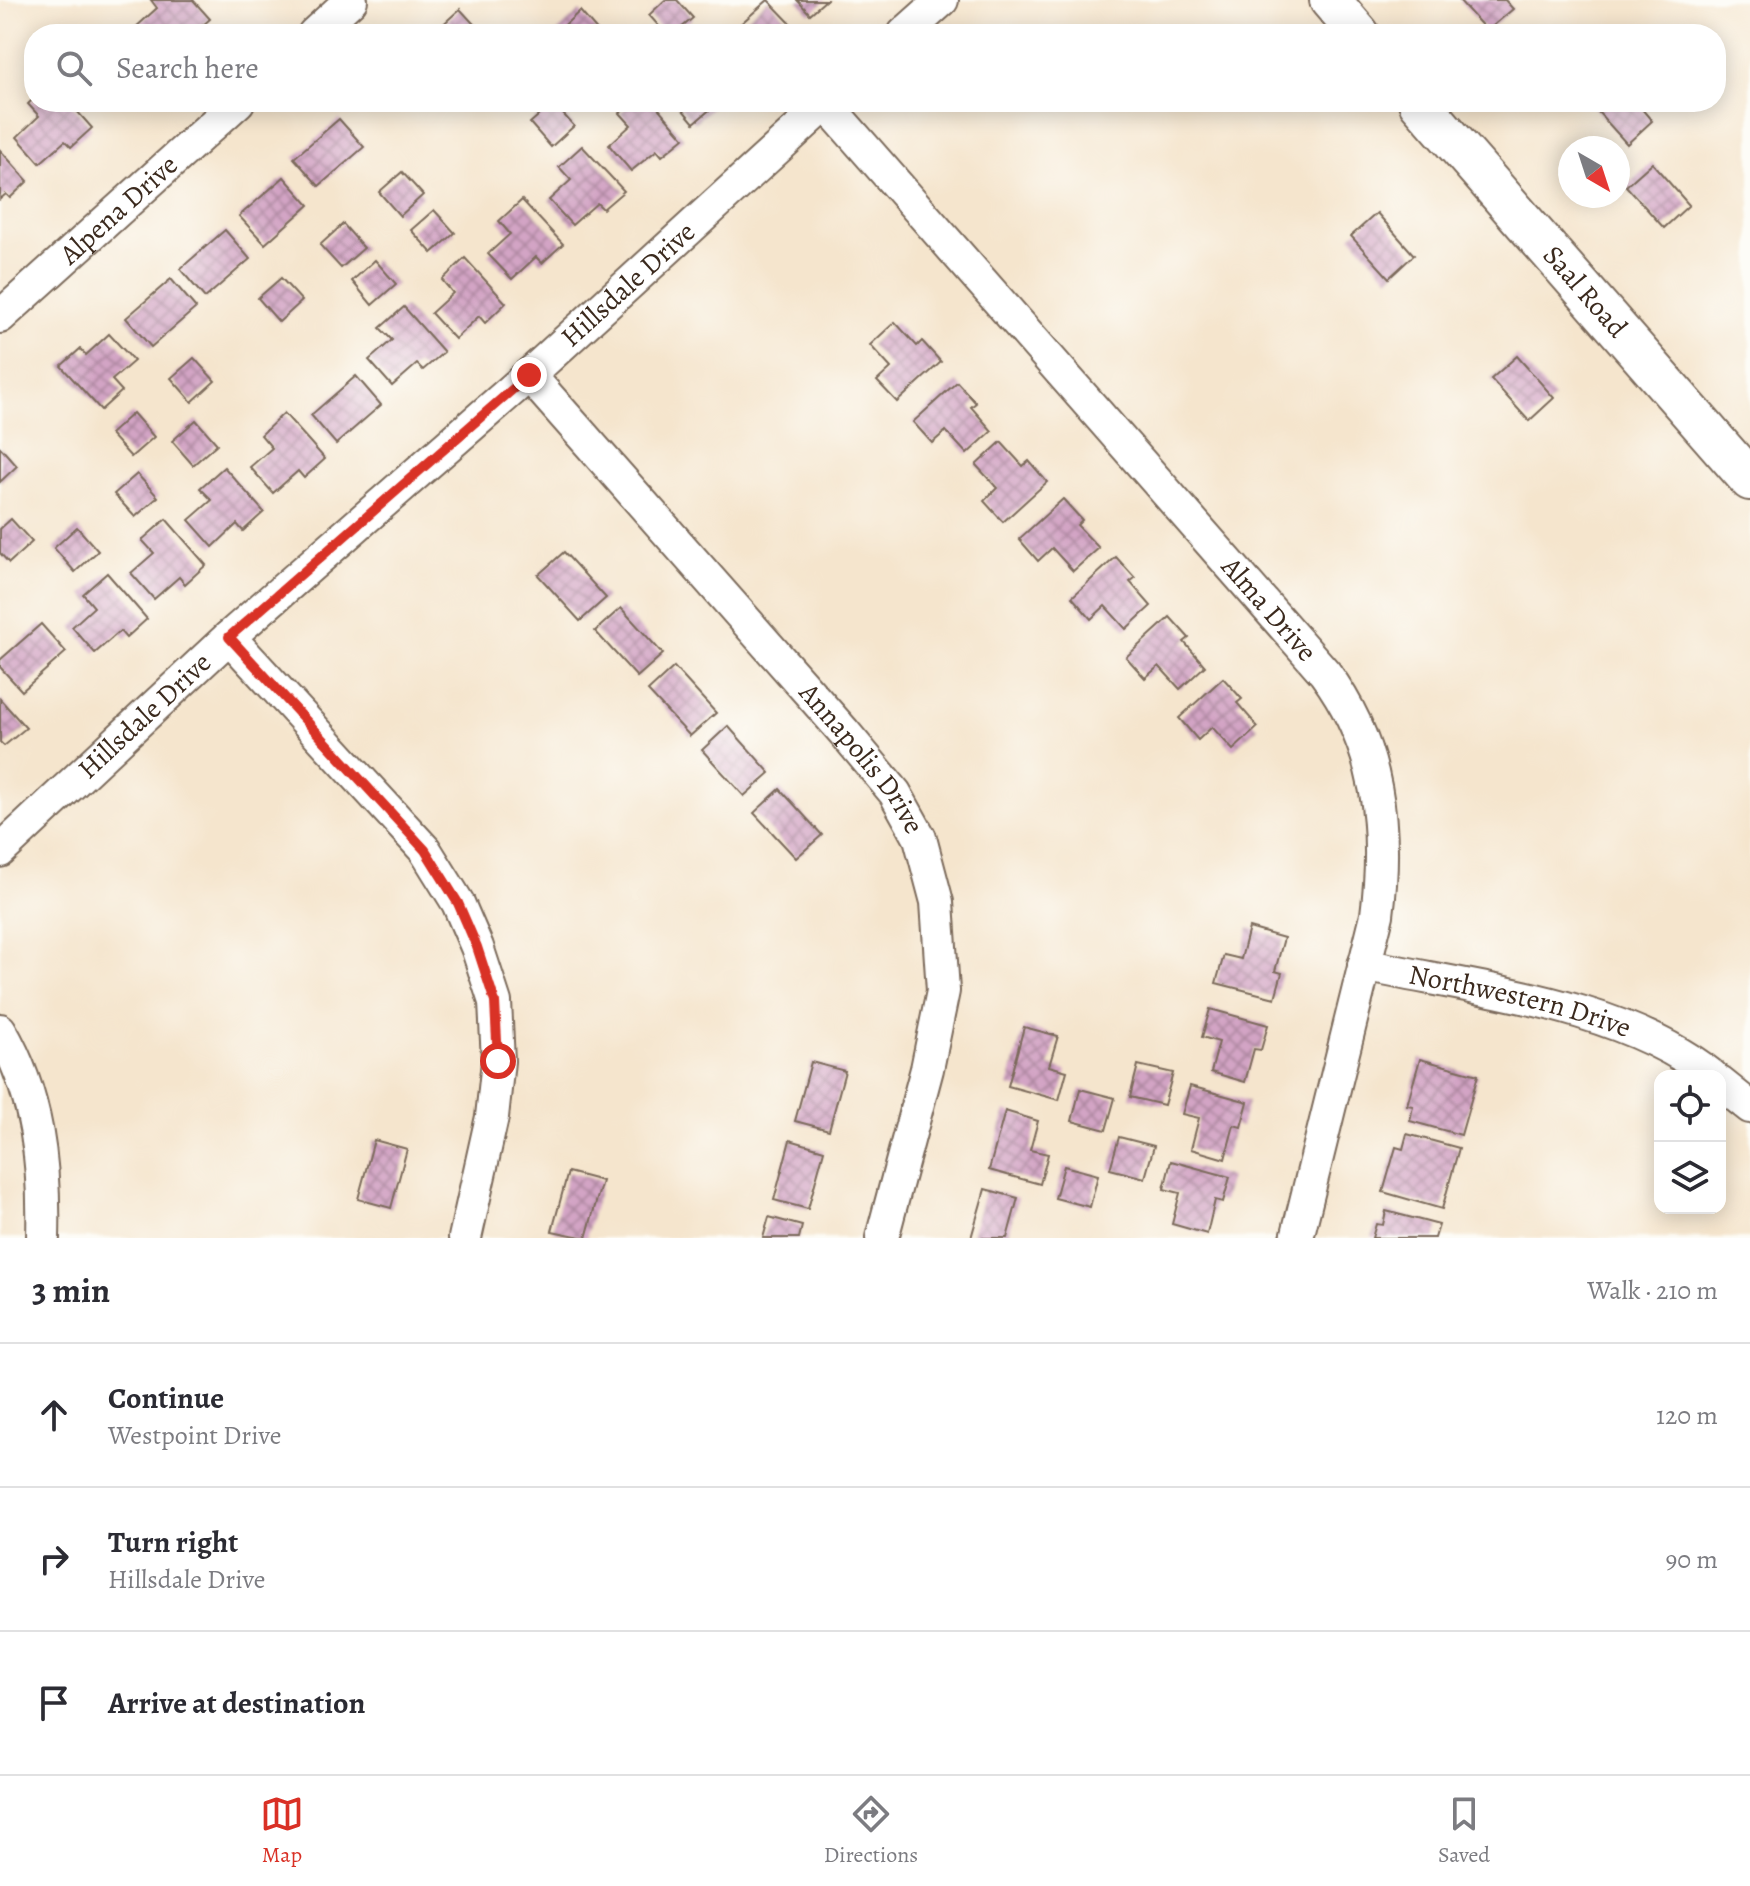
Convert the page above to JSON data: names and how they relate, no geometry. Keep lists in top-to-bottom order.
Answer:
{
  "streets": {
    "street": [
      "Alpena Drive",
      "Hillsdale Drive",
      "Saal Road",
      "Alma Drive",
      "Annapolis Drive",
      "Northwestern Drive"
    ]
  },
  "crossings": [
    ["Hillsdale Drive", "Annapolis Drive"],
    ["Alma Drive", "Northwestern Drive"]
  ],
  "north": "bottom right",
  "page": {
    "search": "Search here",
    "heading": ["3 min", "Walk · 210 m"],
    "list": [
      ["Continue", "Westpoint Drive", "120 m"],
      ["Turn right", "Hillsdale Drive", "90 m"],
      "Arrive at destination"
    ],
    "nav": ["Map", "Directions", "Saved"]
  }
}
